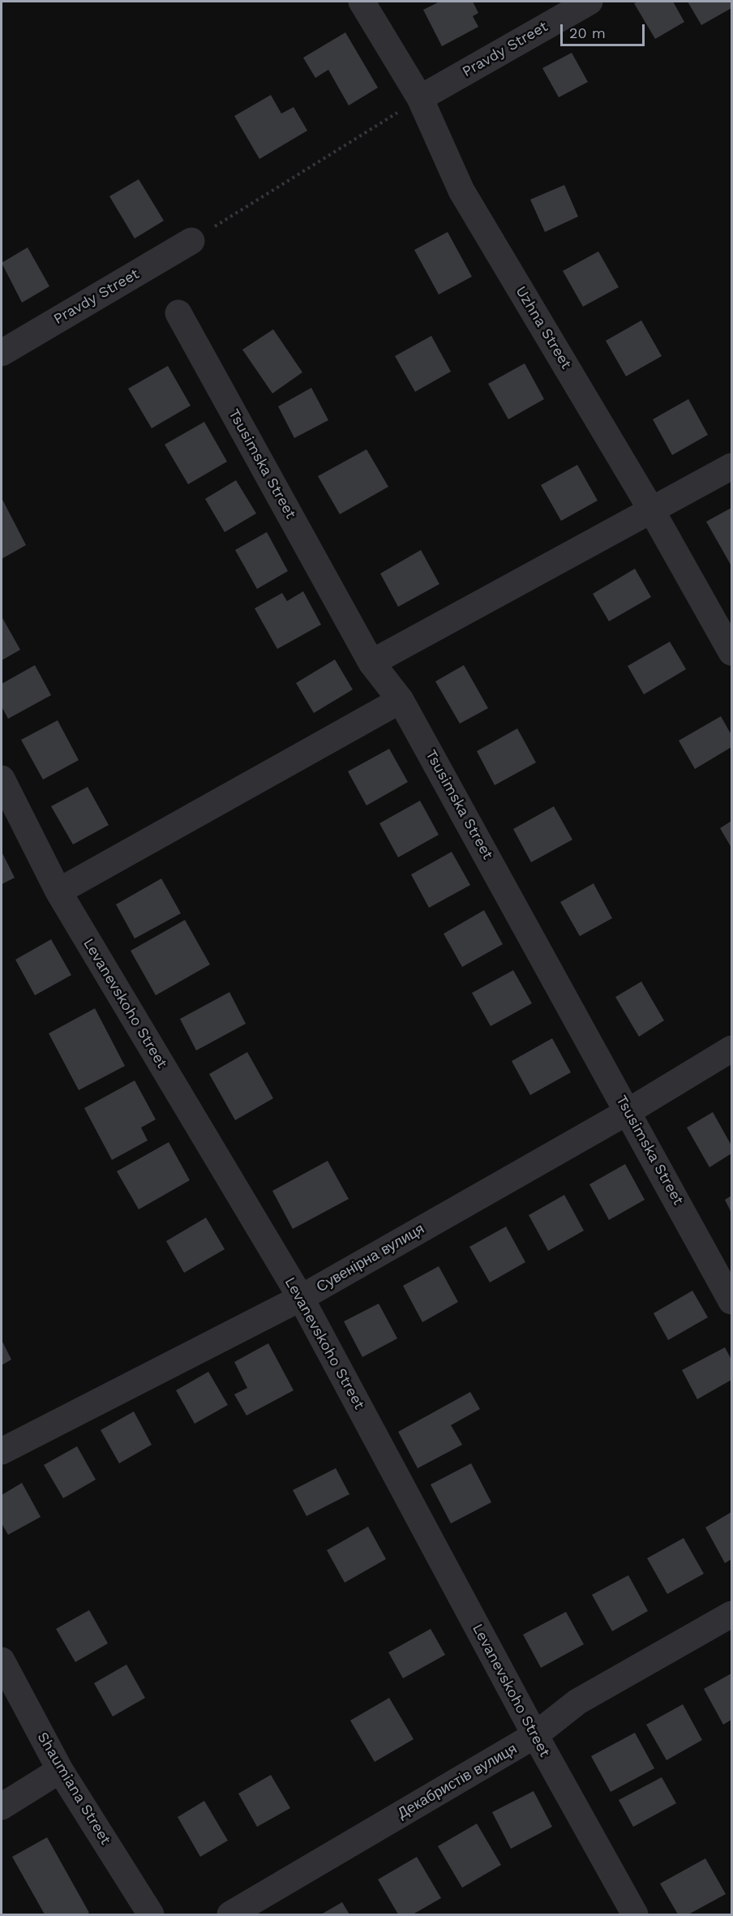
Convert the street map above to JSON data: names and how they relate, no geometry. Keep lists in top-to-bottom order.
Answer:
{
  "streets": {
    "street": [
      "Pravdy Street",
      "Uzhna Street",
      "Tsusimska Street",
      "Levanevskoho Street",
      "Сувенірна вулиця",
      "Декабристів вулиця",
      "Shaumiana Street"
    ]
  },
  "crossings": [
    ["Pravdy Street", "Uzhna Street"],
    ["Tsusimska Street", "Сувенірна вулиця"],
    ["Levanevskoho Street", "Сувенірна вулиця"],
    ["Levanevskoho Street", "Декабристів вулиця"]
  ],
  "scale_bar": "20 m"
}
